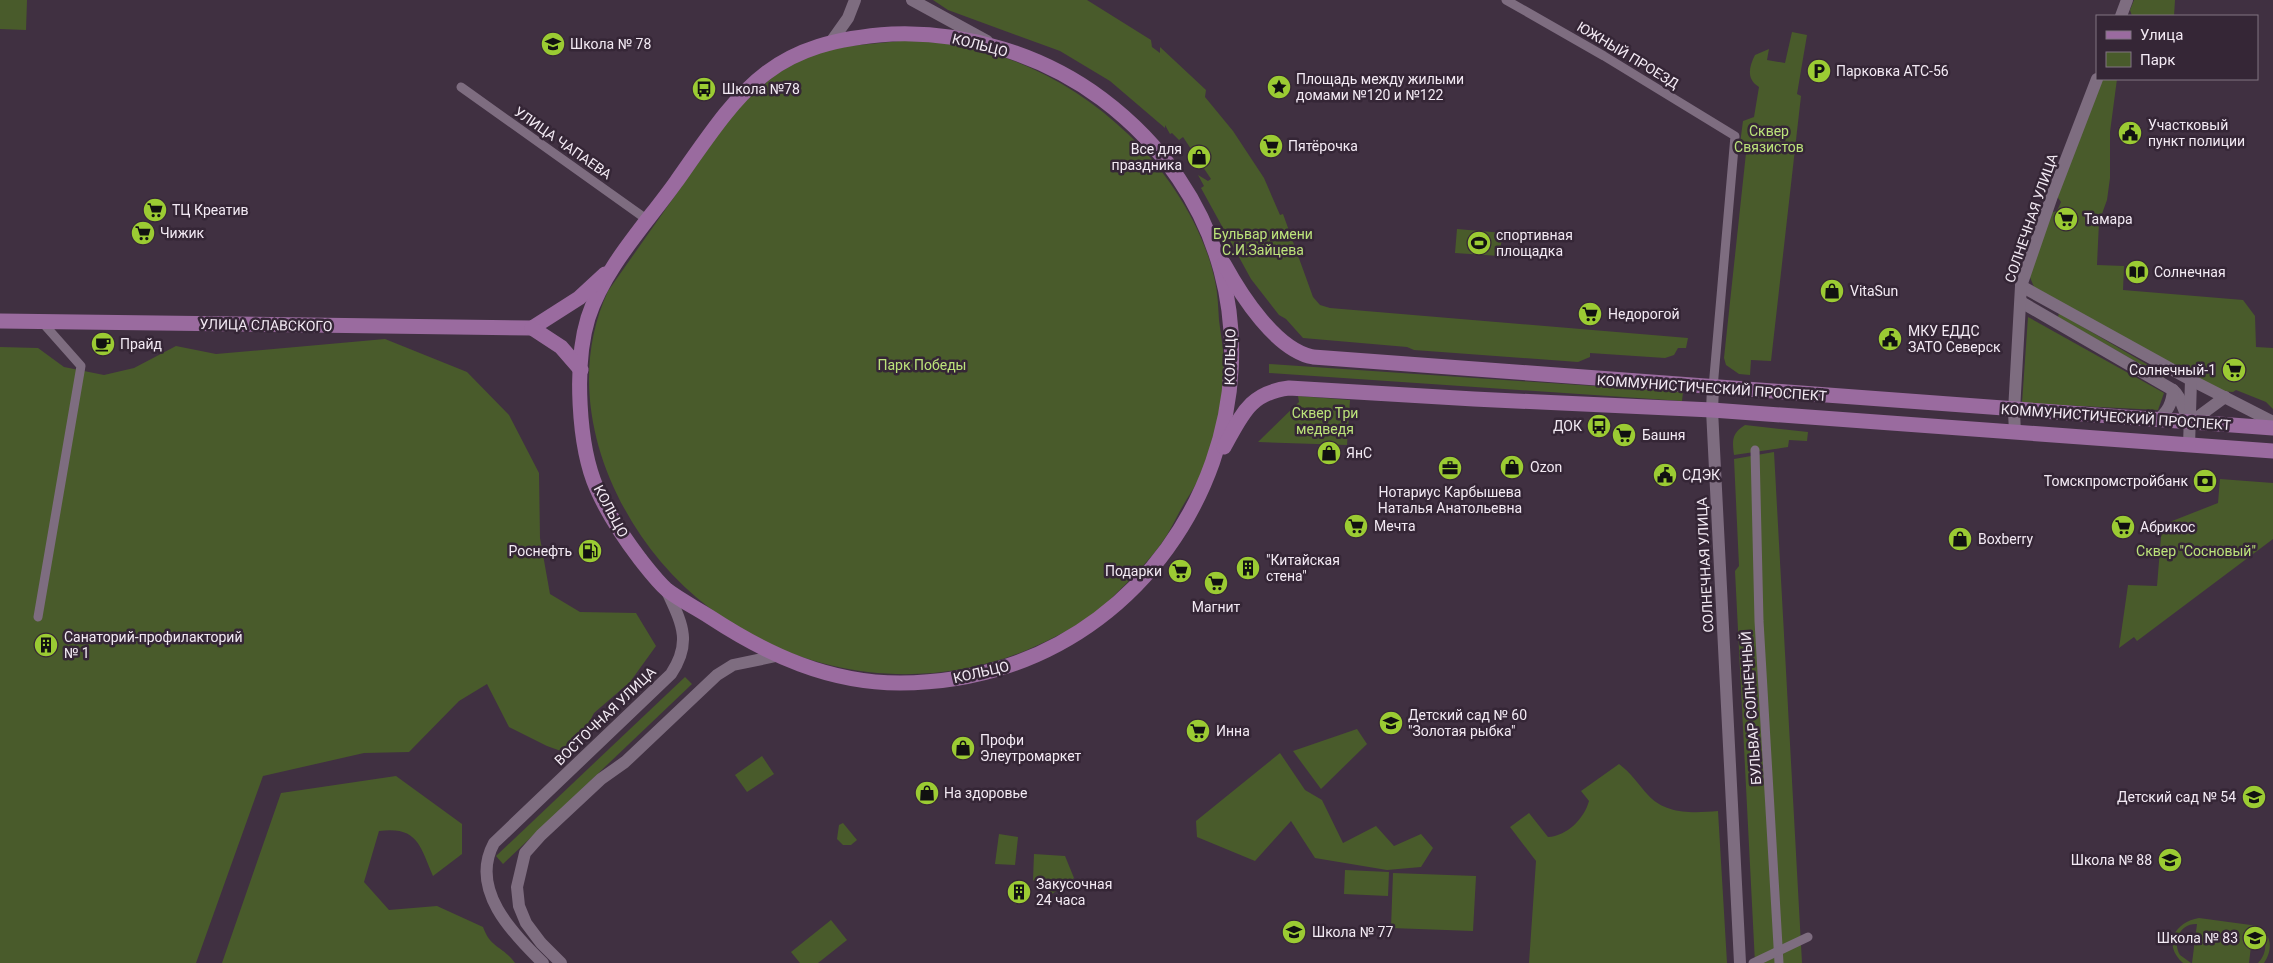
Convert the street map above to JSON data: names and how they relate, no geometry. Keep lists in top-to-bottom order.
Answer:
{
  "streets": {
    "main road": [
      "КОЛЬЦО",
      "СОЛНЕЧНАЯ УЛИЦА",
      "УЛИЦА СЛАВСКОГО",
      "КОММУНИСТИЧЕСКИЙ ПРОСПЕКТ",
      "ВОСТОЧНАЯ УЛИЦА"
    ],
    "street": ["ЮЖНЫЙ ПРОЕЗД", "УЛИЦА ЧАПАЕВА", "БУЛЬВАР СОЛНЕЧНЫЙ"]
  },
  "crossings": [
    ["КОЛЬЦО", "УЛИЦА ЧАПАЕВА"],
    ["КОЛЬЦО", "КОММУНИСТИЧЕСКИЙ ПРОСПЕКТ"],
    ["КОЛЬЦО", "ВОСТОЧНАЯ УЛИЦА"],
    ["ЮЖНЫЙ ПРОЕЗД", "СОЛНЕЧНАЯ УЛИЦА"],
    ["СОЛНЕЧНАЯ УЛИЦА", "КОММУНИСТИЧЕСКИЙ ПРОСПЕКТ"]
  ],
  "parks": [
    "Сквер Связистов",
    "Бульвар имени С.И.Зайцева",
    "Парк Победы",
    "Сквер Три медведя",
    "Сквер \"Сосновый\""
  ],
  "places": {
    "school or university": [
      "Школа № 78",
      "Детский сад № 60 \"Золотая рыбка\"",
      "Детский сад № 54",
      "Школа № 88",
      "Школа № 77",
      "Школа № 83"
    ],
    "parking": ["Парковка АТС-56"],
    "place": ["Площадь между жилыми домами №120 и №122"],
    "bus stop": ["Школа №78", "ДОК"],
    "public building": ["Участковый пункт полиции", "МКУ ЕДДС ЗАТО Северск", "СДЭК"],
    "supermarket": [
      "Пятёрочка",
      "ТЦ Креатив",
      "Тамара",
      "Чижик",
      "Недорогой",
      "Солнечный-1",
      "Башня",
      "Мечта",
      "Абрикос",
      "Подарки",
      "Магнит",
      "Инна"
    ],
    "shop": [
      "Все для праздника",
      "VitaSun",
      "ЯнС",
      "Ozon",
      "Boxberry",
      "Профи Элеутромаркет",
      "На здоровье"
    ],
    "sports": ["спортивная площадка"],
    "library": ["Солнечная"],
    "cafe": ["Прайд"],
    "office": ["Нотариус Карбышева Наталья Анатольевна"],
    "bank": ["Томскпромстройбанк"],
    "fuel station": ["Роснефть"],
    "building": ["\"Китайская стена\"", "Санаторий-профилакторий № 1", "Закусочная 24 часа"]
  },
  "legend": ["Улица", "Парк"]
}
